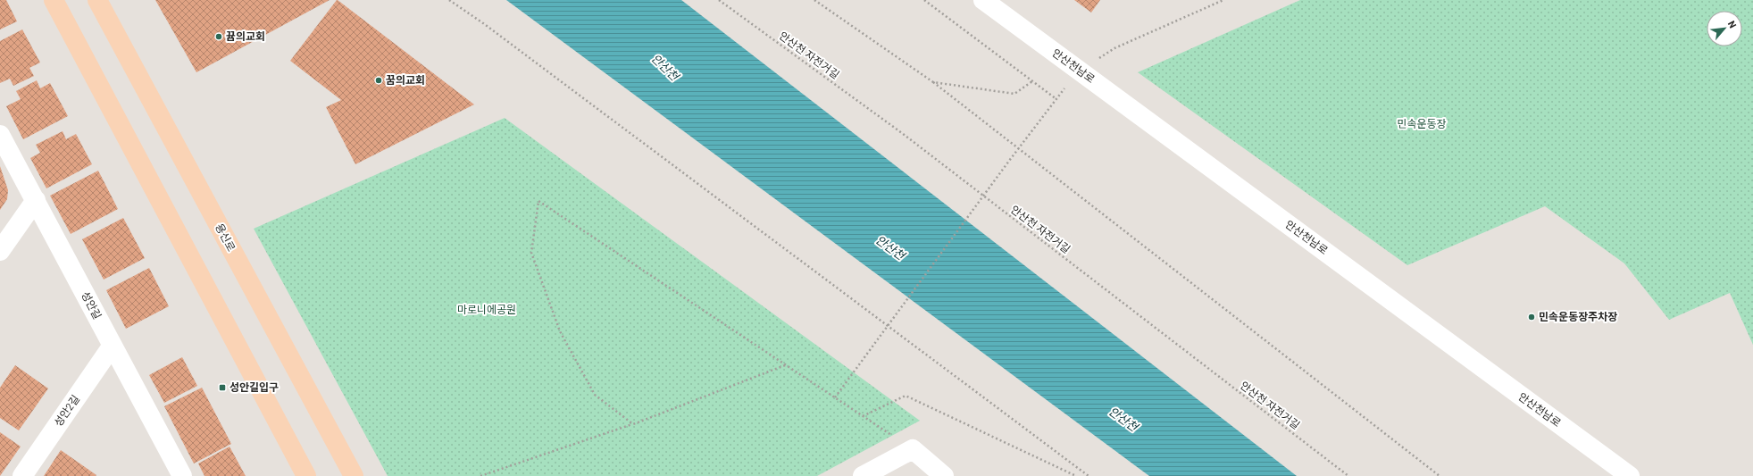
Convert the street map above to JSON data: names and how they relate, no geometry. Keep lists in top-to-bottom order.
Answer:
{
  "streets": {
    "main road": ["용신로"],
    "street": ["안산천남로", "성안길", "성안2길"],
    "path": ["안산천 자전거길"]
  },
  "crossings": [
    ["성안길", "성안2길"]
  ],
  "water": ["안산천"],
  "parks": ["민속운동장", "마로니에공원"],
  "places": {
    "other": ["뀸의교회", "꿈의교회", "민속운동장주차장"],
    "transit": ["성안길입구"]
  },
  "north": "top right"
}
